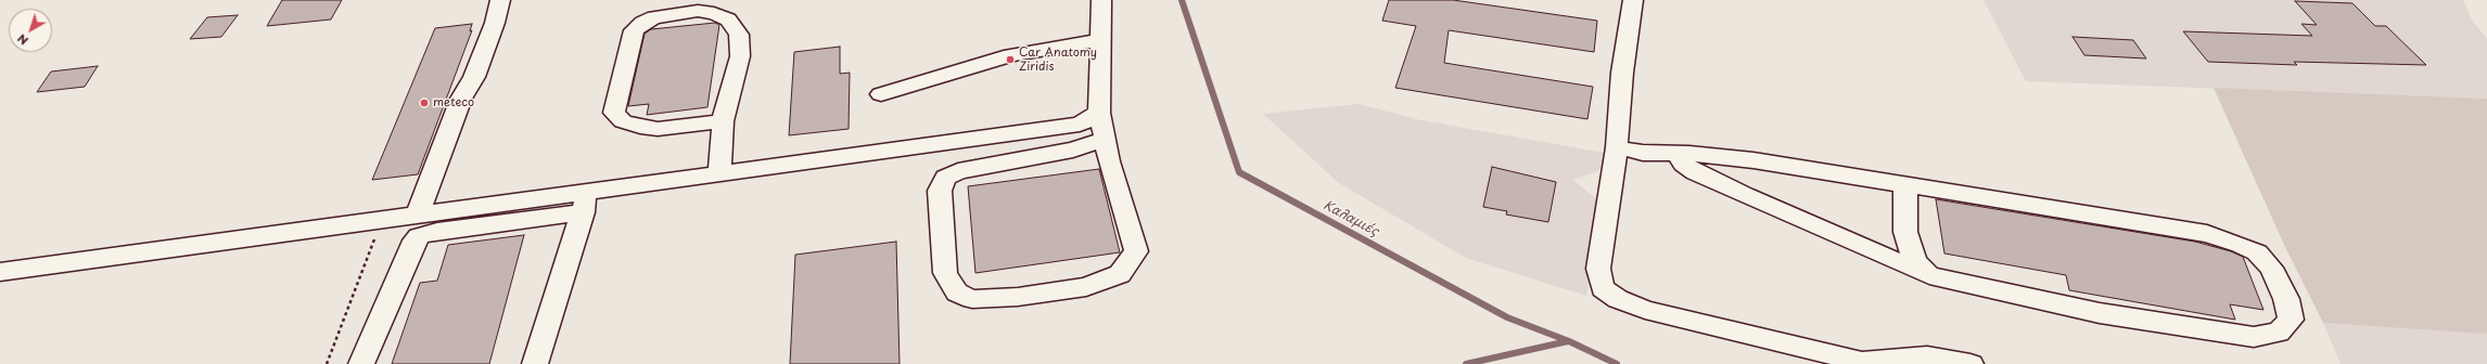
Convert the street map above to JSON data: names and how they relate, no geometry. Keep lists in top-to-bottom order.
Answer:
{
  "water": ["Καλαμιές"],
  "places": ["Car Anatomy Ziridis", "meteco"],
  "north": "bottom left"
}
